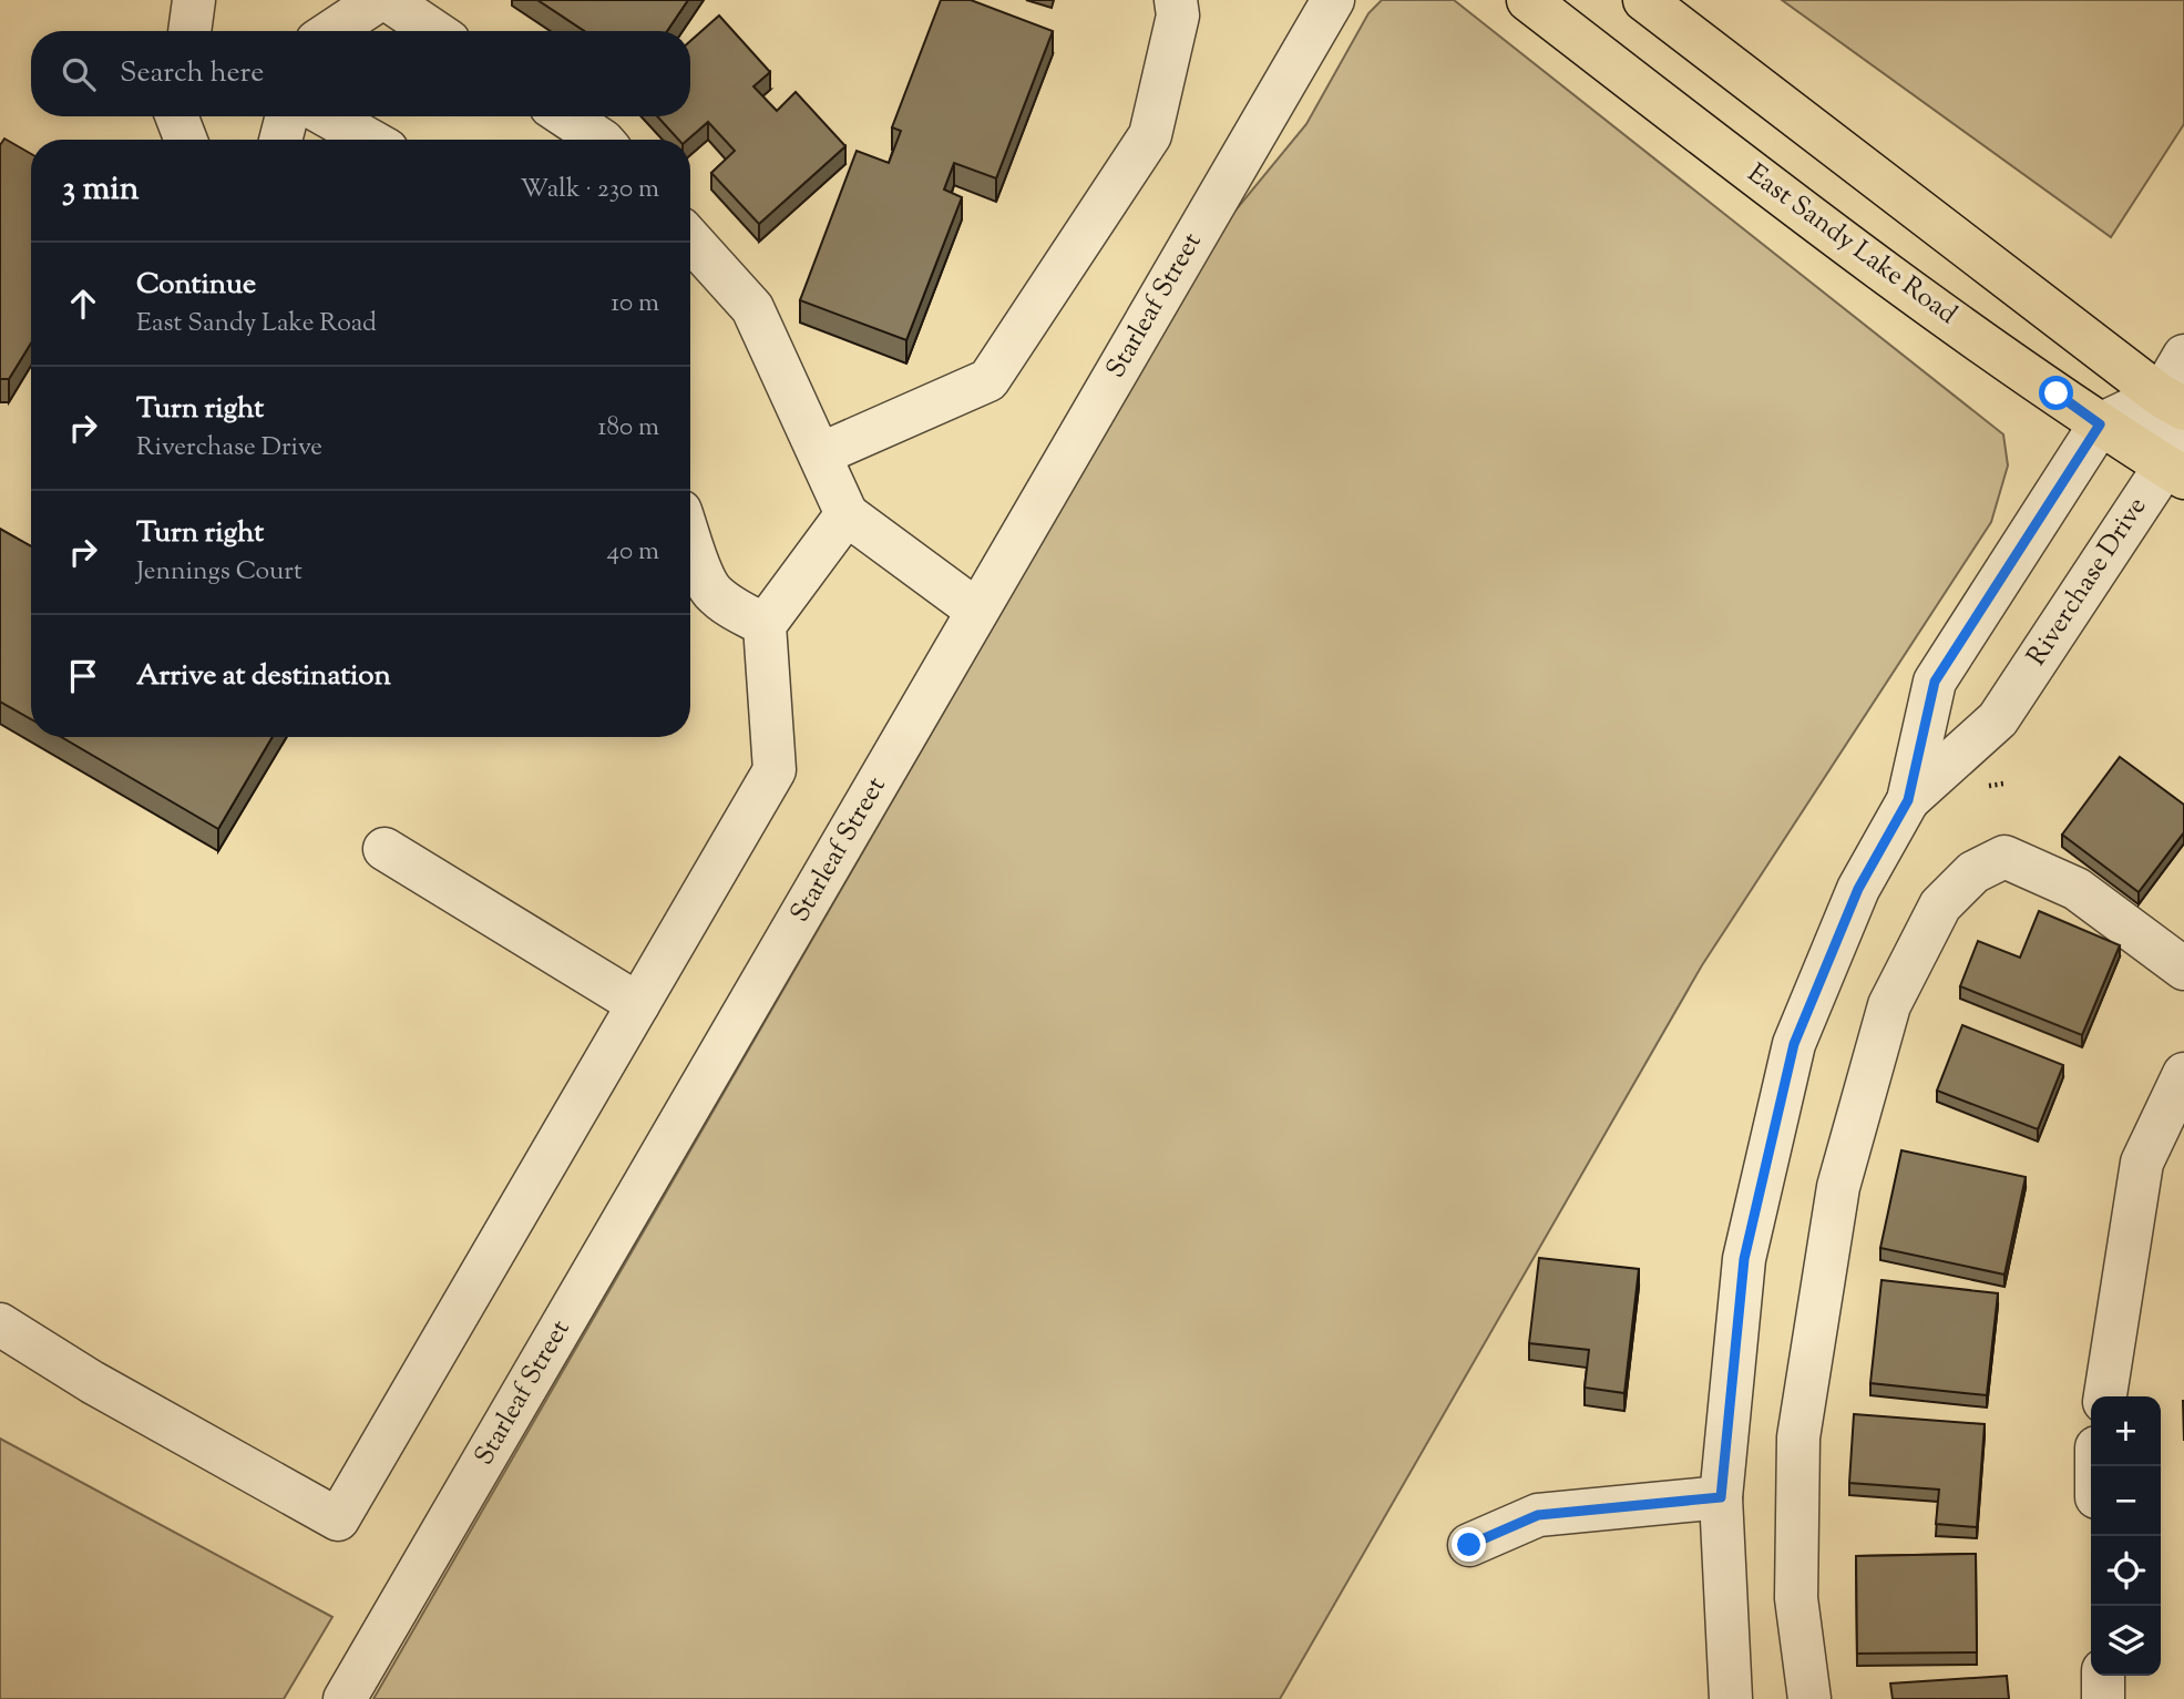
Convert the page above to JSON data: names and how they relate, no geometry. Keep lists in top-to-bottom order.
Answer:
{
  "streets": {
    "main road": ["East Sandy Lake Road"],
    "street": ["Starleaf Street", "Riverchase Drive"]
  },
  "crossings": [
    ["East Sandy Lake Road", "Riverchase Drive"]
  ],
  "page": {
    "search": "Search here",
    "heading": ["3 min", "Walk · 230 m"],
    "list": [
      ["Continue", "East Sandy Lake Road", "10 m"],
      ["Turn right", "Riverchase Drive", "180 m"],
      ["Turn right", "Jennings Court", "40 m"],
      "Arrive at destination"
    ],
    "map_buttons": ["+", "−"]
  }
}
